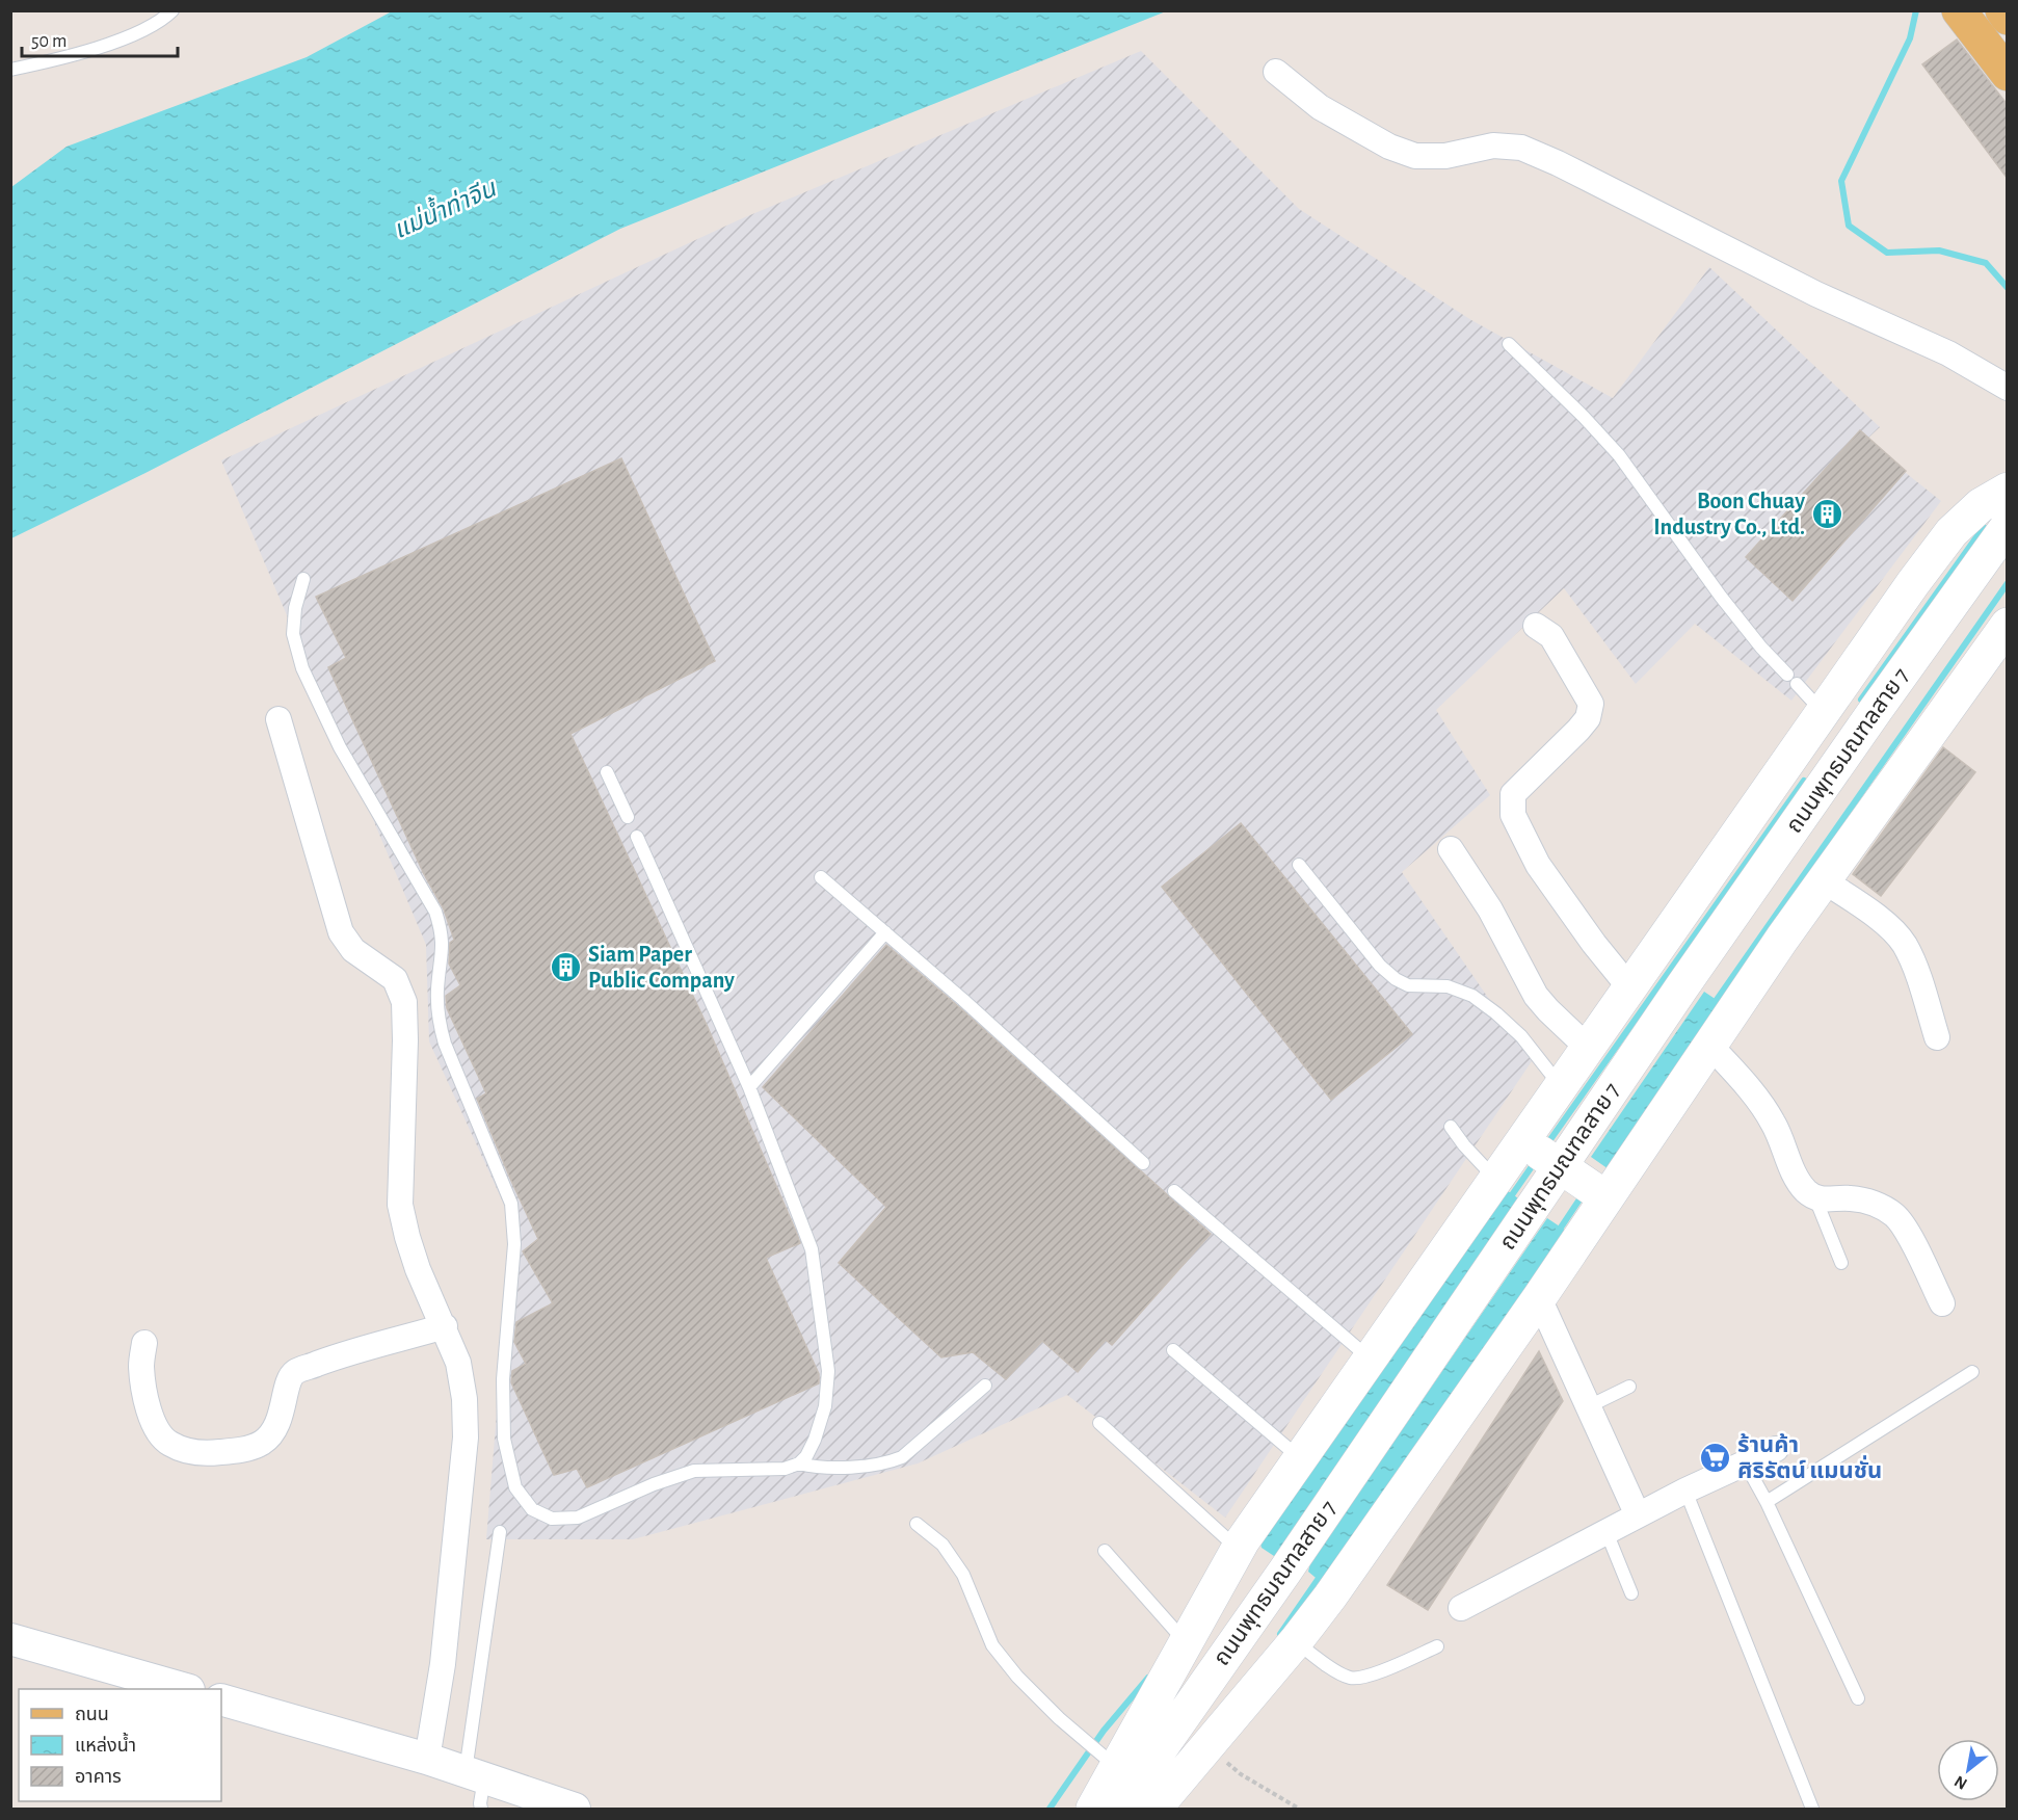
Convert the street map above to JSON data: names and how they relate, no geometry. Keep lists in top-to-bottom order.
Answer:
{
  "streets": {
    "main road": ["ถนนพุทธมณฑลสาย 7"]
  },
  "water": ["แม่น้ำท่าจีน"],
  "places": {
    "building": ["Boon Chuay Industry Co., Ltd.", "Siam Paper Public Company"],
    "supermarket": ["ร้านค้า ศิริรัตน์ แมนชั่น"]
  },
  "legend": ["ถนน", "แหล่งน้ำ", "อาคาร"],
  "scale_bar": "50 m",
  "north": "bottom left"
}
